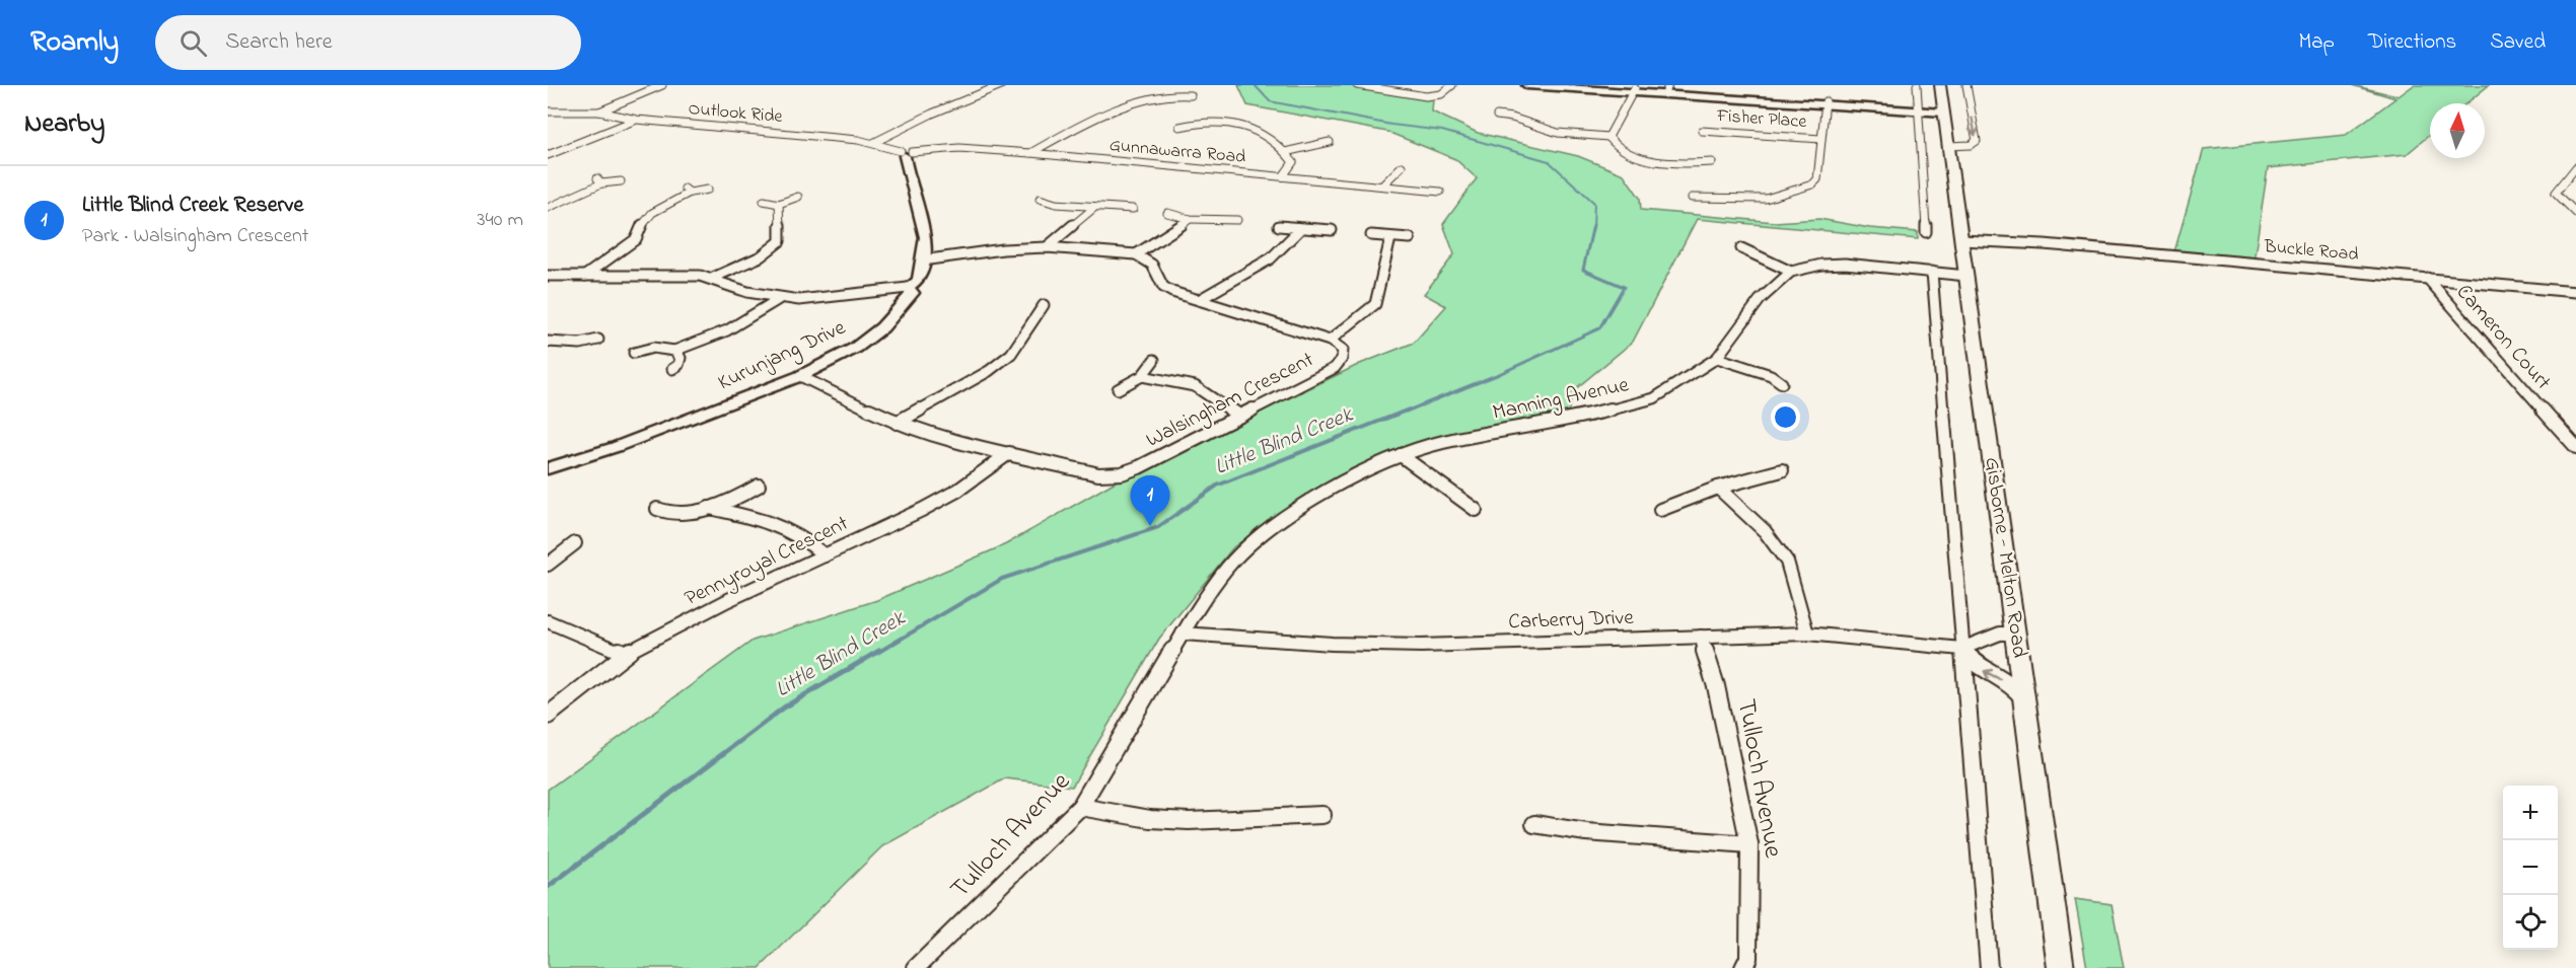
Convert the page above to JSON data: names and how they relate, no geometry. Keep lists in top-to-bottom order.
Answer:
{
  "streets": {
    "main road": ["Gisborne - Melton Road"],
    "street": [
      "Outlook Ride",
      "Fisher Place",
      "Gunnawarra Road",
      "Buckle Road",
      "Cameron Court",
      "Kurunjang Drive",
      "Manning Avenue",
      "Walsingham Crescent",
      "Pennyroyal Crescent",
      "Carberry Drive",
      "Tulloch Avenue"
    ]
  },
  "crossings": [
    ["Outlook Ride", "Gunnawarra Road"],
    ["Outlook Ride", "Kurunjang Drive"],
    ["Gunnawarra Road", "Kurunjang Drive"],
    ["Buckle Road", "Cameron Court"],
    ["Buckle Road", "Gisborne - Melton Road"],
    ["Kurunjang Drive", "Walsingham Crescent"],
    ["Manning Avenue", "Gisborne - Melton Road"],
    ["Manning Avenue", "Carberry Drive"],
    ["Manning Avenue", "Tulloch Avenue"],
    ["Walsingham Crescent", "Pennyroyal Crescent"],
    ["Gisborne - Melton Road", "Carberry Drive"],
    ["Carberry Drive", "Tulloch Avenue"]
  ],
  "water": ["Little Blind Creek"],
  "north": "top",
  "page": {
    "header": "Roamly",
    "search": "Search here",
    "nav": ["Map", "Directions", "Saved"],
    "heading": "Nearby",
    "list": [
      {
        "mark": "1",
        "name": "Little Blind Creek Reserve",
        "note": "Park · Walsingham Crescent",
        "value": "340 m"
      }
    ],
    "pins": "1",
    "map_buttons": ["+", "−"]
  }
}
